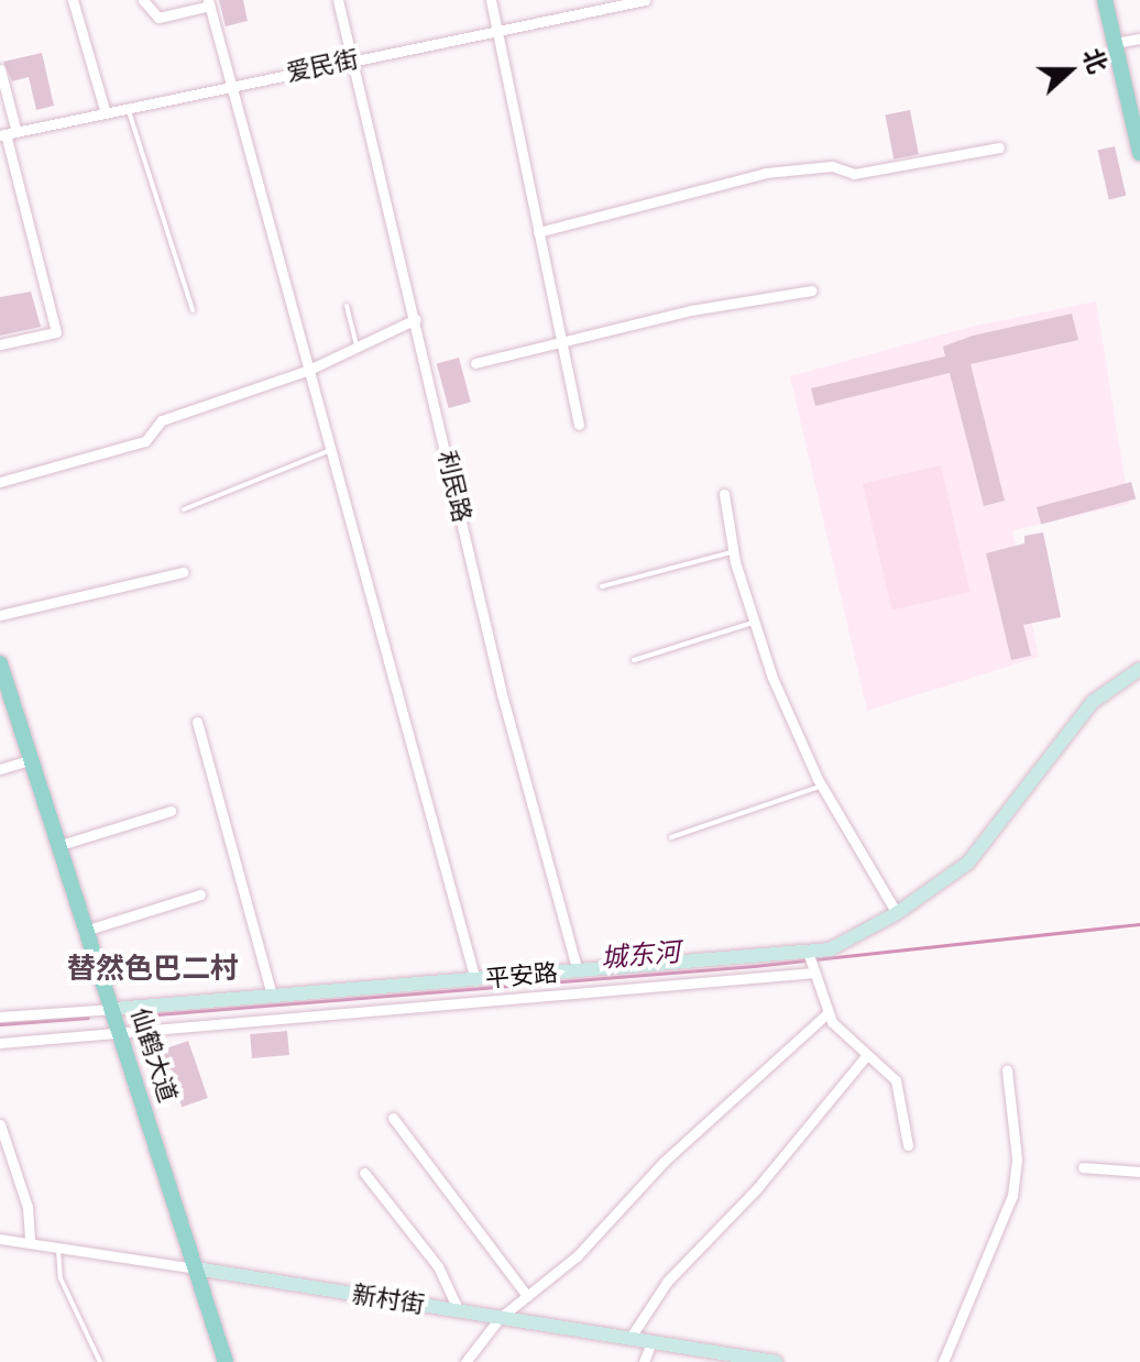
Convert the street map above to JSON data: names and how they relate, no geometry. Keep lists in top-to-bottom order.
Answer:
{
  "streets": {
    "main road": ["仙鹤大道"],
    "street": [
      "爱民街",
      "利民路",
      "平安路",
      "新村街"
    ]
  },
  "crossings": [
    ["爱民街", "利民路"],
    ["利民路", "平安路"],
    ["平安路", "仙鹤大道"],
    ["仙鹤大道", "新村街"]
  ],
  "districts": ["替然色巴二村"],
  "water": ["城东河"],
  "north": "right"
}
